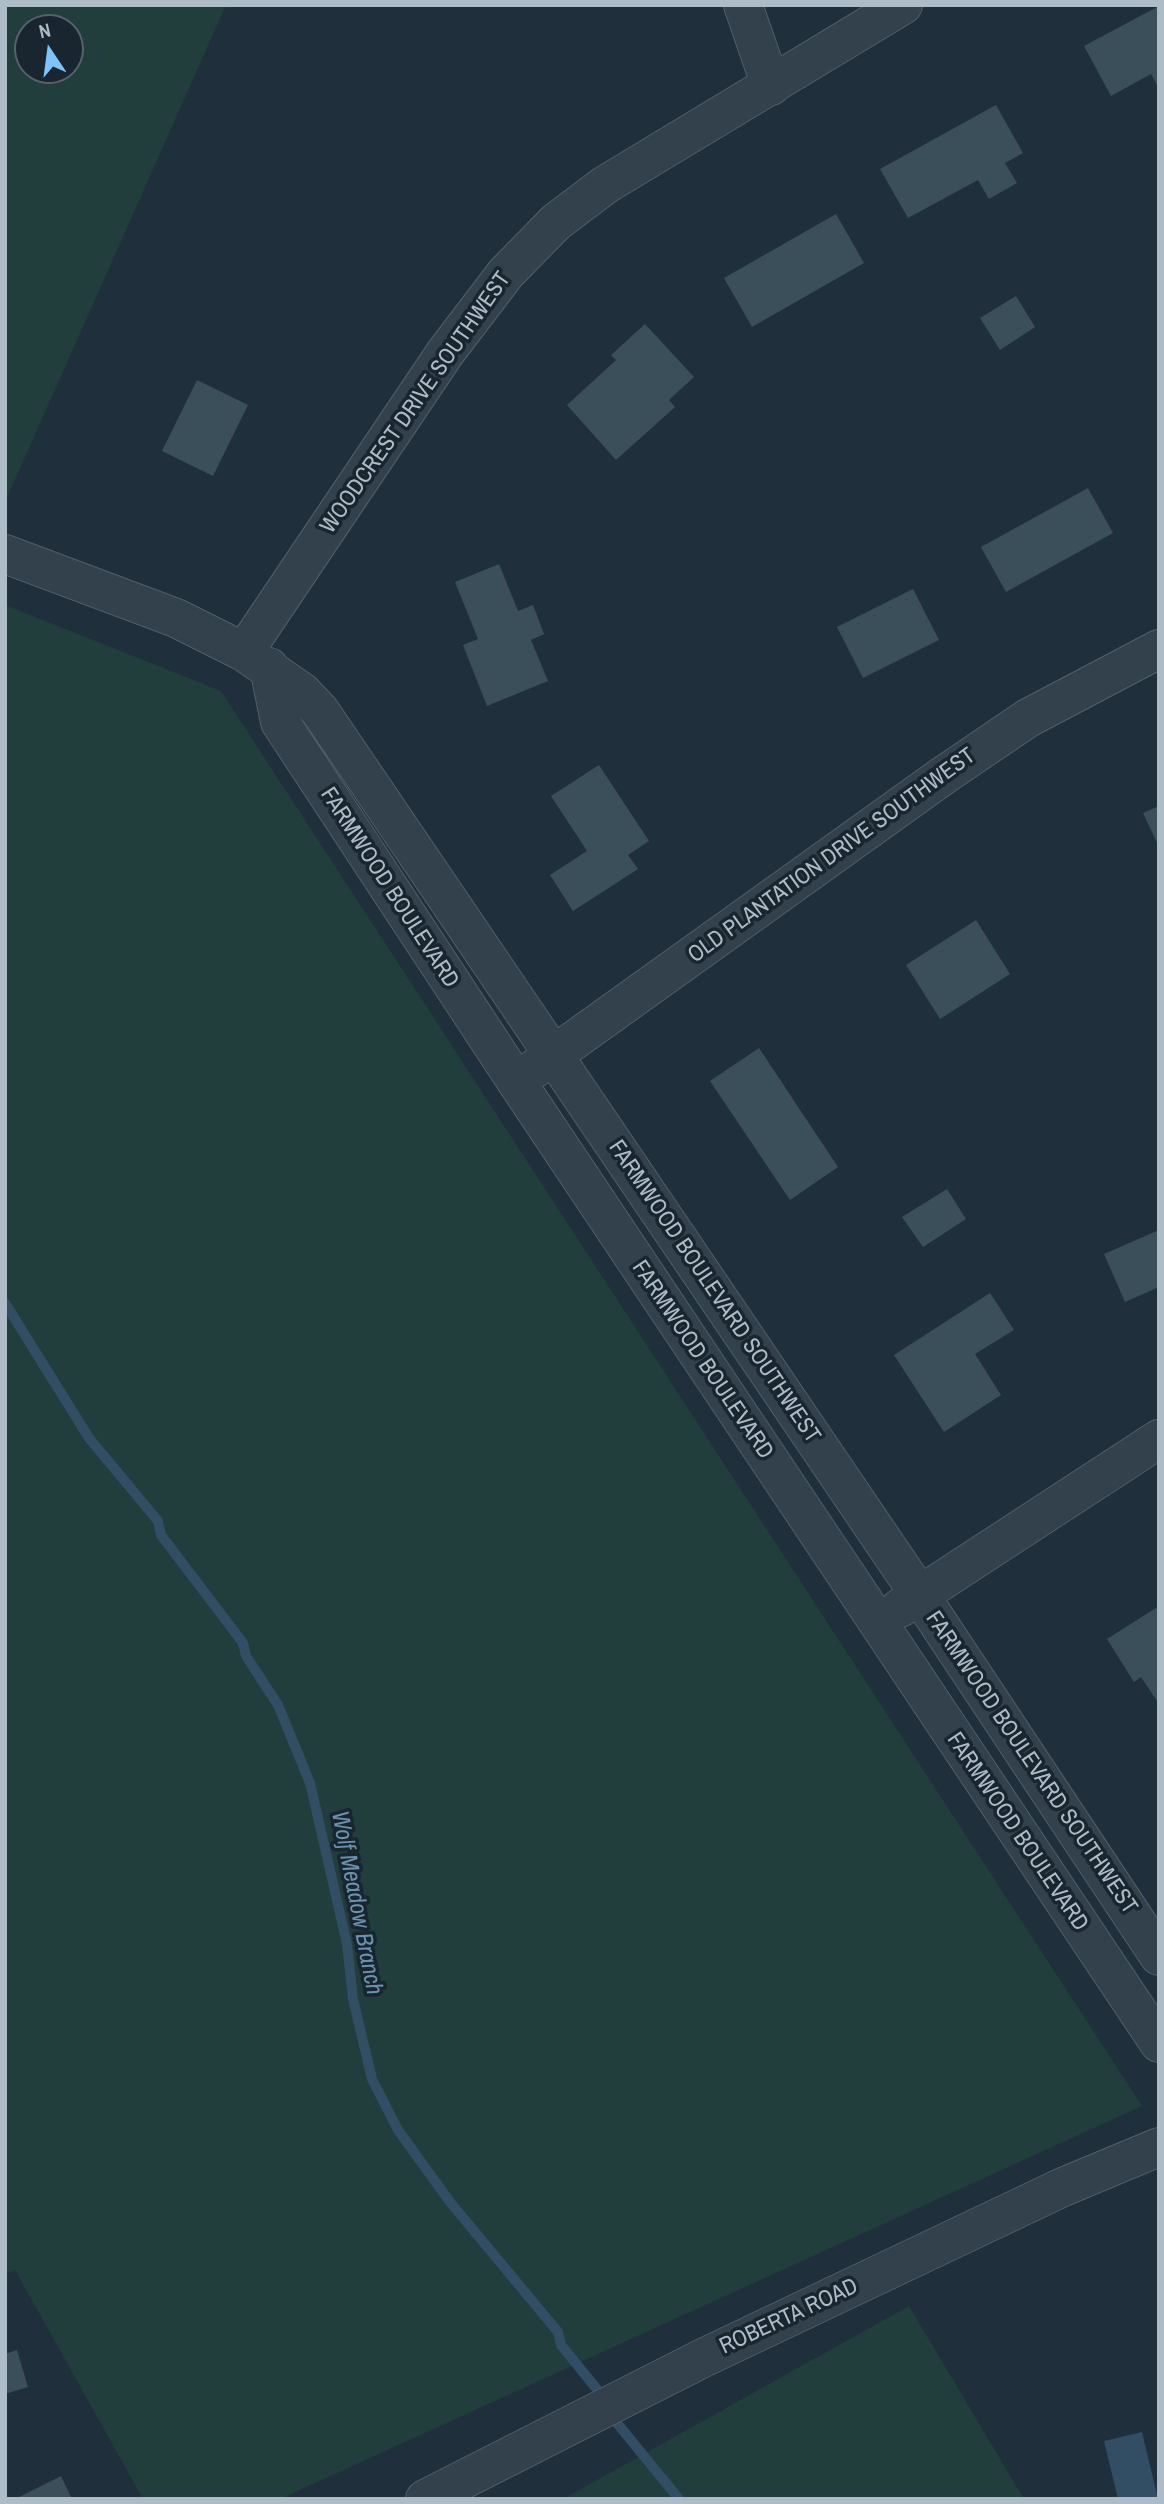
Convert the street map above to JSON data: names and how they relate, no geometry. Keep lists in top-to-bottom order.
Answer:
{
  "streets": {
    "street": [
      "WOODCREST DRIVE SOUTHWEST",
      "OLD PLANTATION DRIVE SOUTHWEST",
      "FARMWOOD BOULEVARD",
      "FARMWOOD BOULEVARD SOUTHWEST",
      "ROBERTA ROAD"
    ]
  },
  "crossings": [
    ["WOODCREST DRIVE SOUTHWEST", "FARMWOOD BOULEVARD"],
    ["WOODCREST DRIVE SOUTHWEST", "FARMWOOD BOULEVARD SOUTHWEST"],
    ["OLD PLANTATION DRIVE SOUTHWEST", "FARMWOOD BOULEVARD"],
    ["OLD PLANTATION DRIVE SOUTHWEST", "FARMWOOD BOULEVARD SOUTHWEST"],
    ["FARMWOOD BOULEVARD", "FARMWOOD BOULEVARD SOUTHWEST"]
  ],
  "water": ["Wolf Meadow Branch"],
  "north": "top"
}
